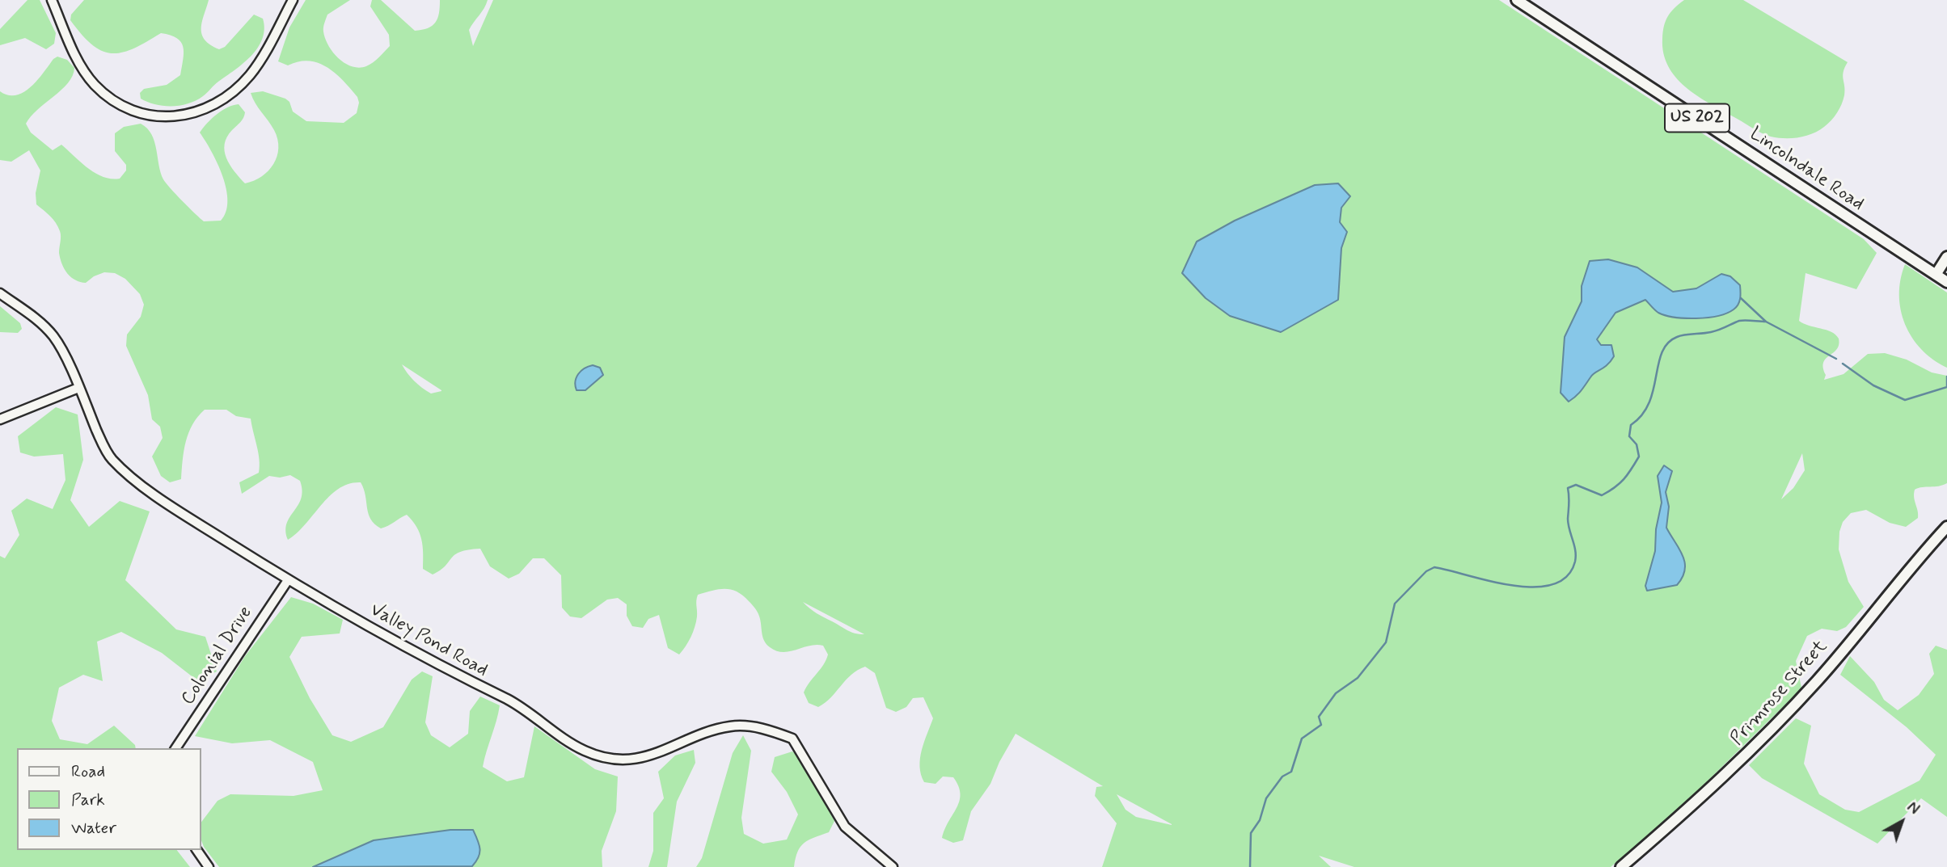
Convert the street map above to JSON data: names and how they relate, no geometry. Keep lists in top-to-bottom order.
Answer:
{
  "streets": {
    "main road": ["US 202", "Lincolndale Road", "Primrose Street"],
    "street": ["Valley Pond Road", "Colonial Drive"]
  },
  "crossings": [
    ["Valley Pond Road", "Colonial Drive"]
  ],
  "legend": ["Road", "Park", "Water"],
  "north": "top right"
}
